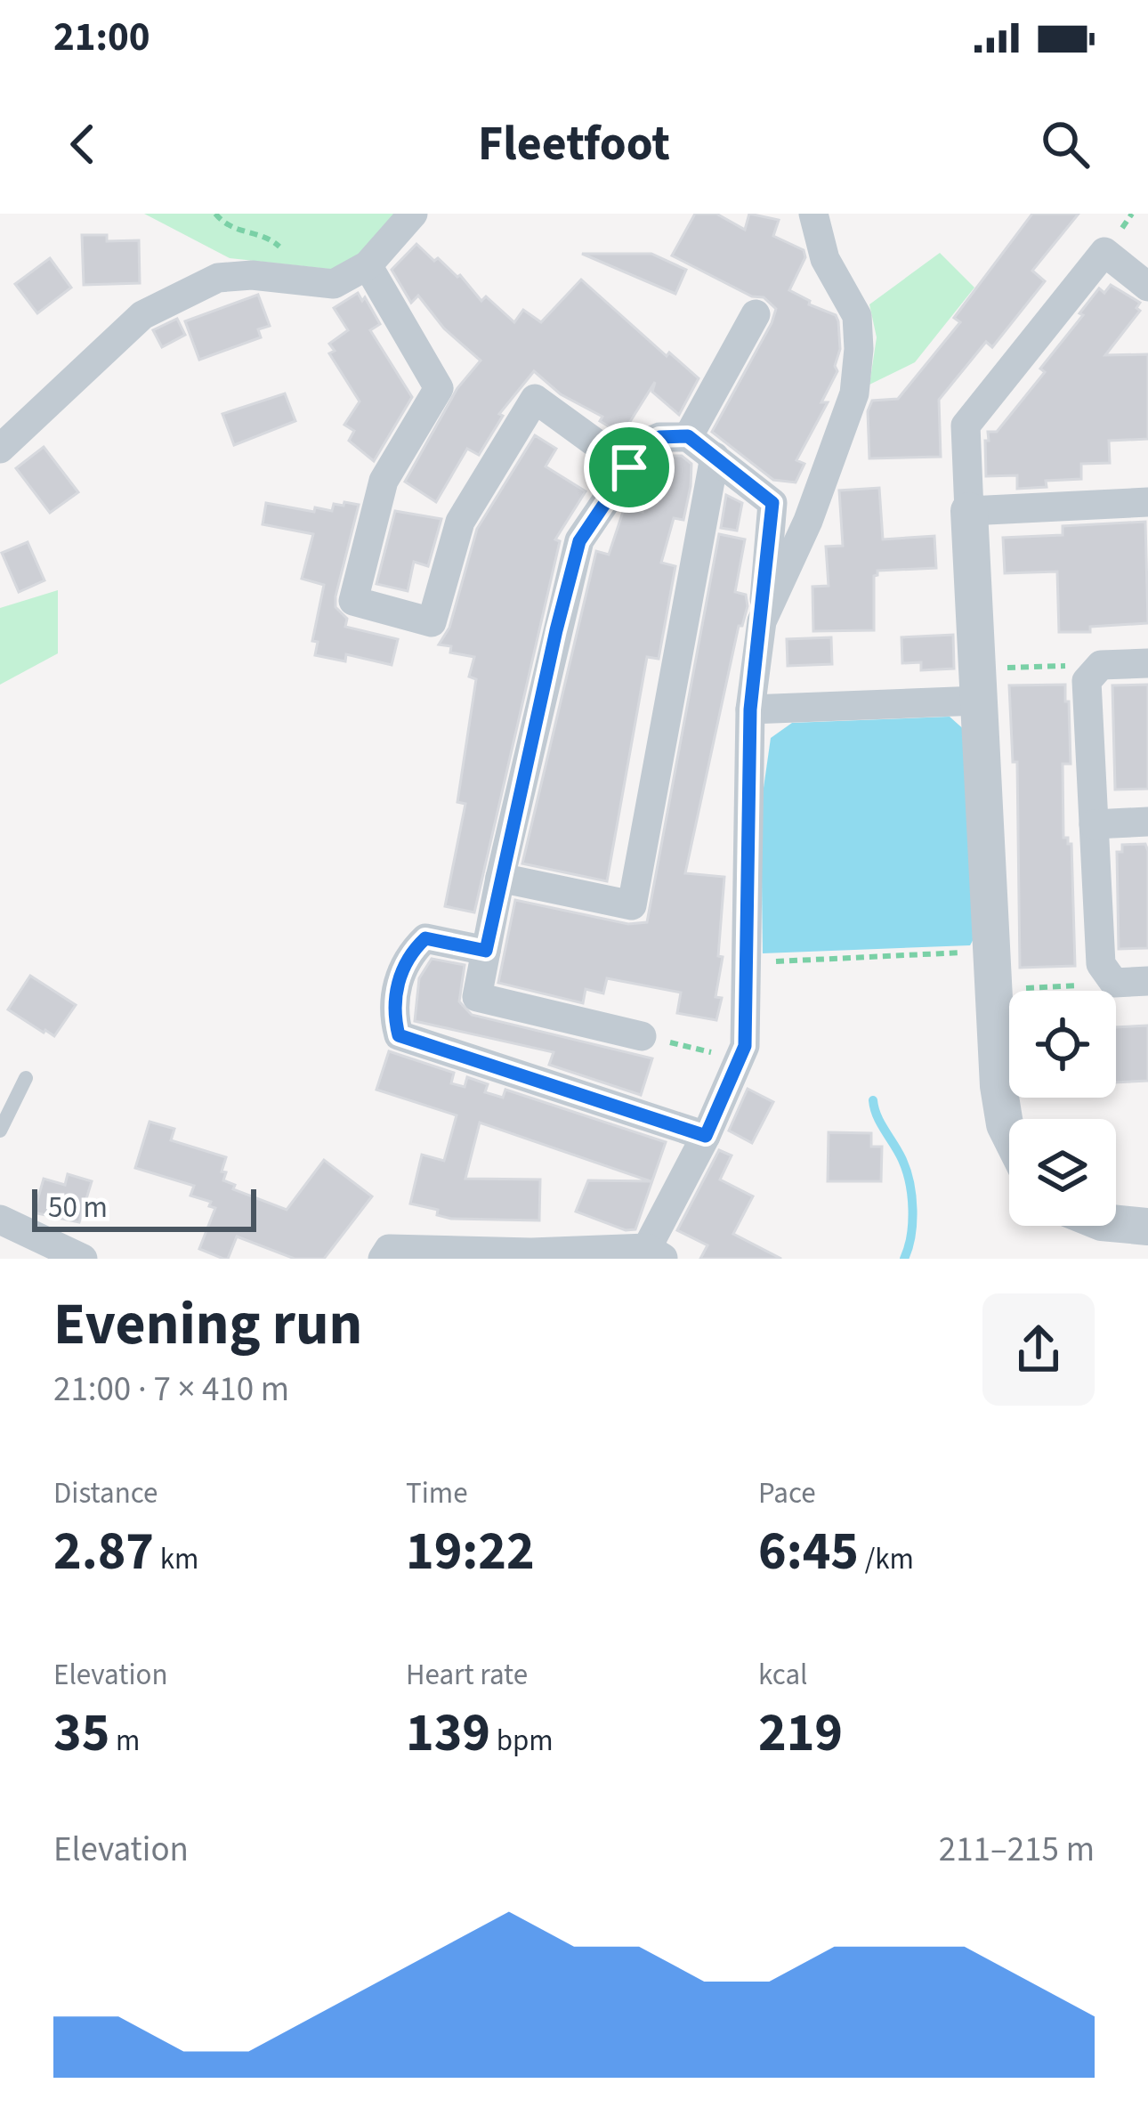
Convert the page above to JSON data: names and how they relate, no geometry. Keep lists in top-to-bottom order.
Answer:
{
  "scale_bar": "50 m",
  "page": {
    "status": "21:00",
    "header": "Fleetfoot",
    "scale": "50 m",
    "heading": ["Evening run", "21:00 · 7 × 410 m"],
    "stats": [
      ["Distance", "2.87 km"],
      ["Time", "19:22"],
      ["Pace", "6:45 /km"],
      ["Elevation", "35 m"],
      ["Heart rate", "139 bpm"],
      ["kcal", "219"]
    ],
    "chart": ["Elevation", "211–215 m"]
  }
}
